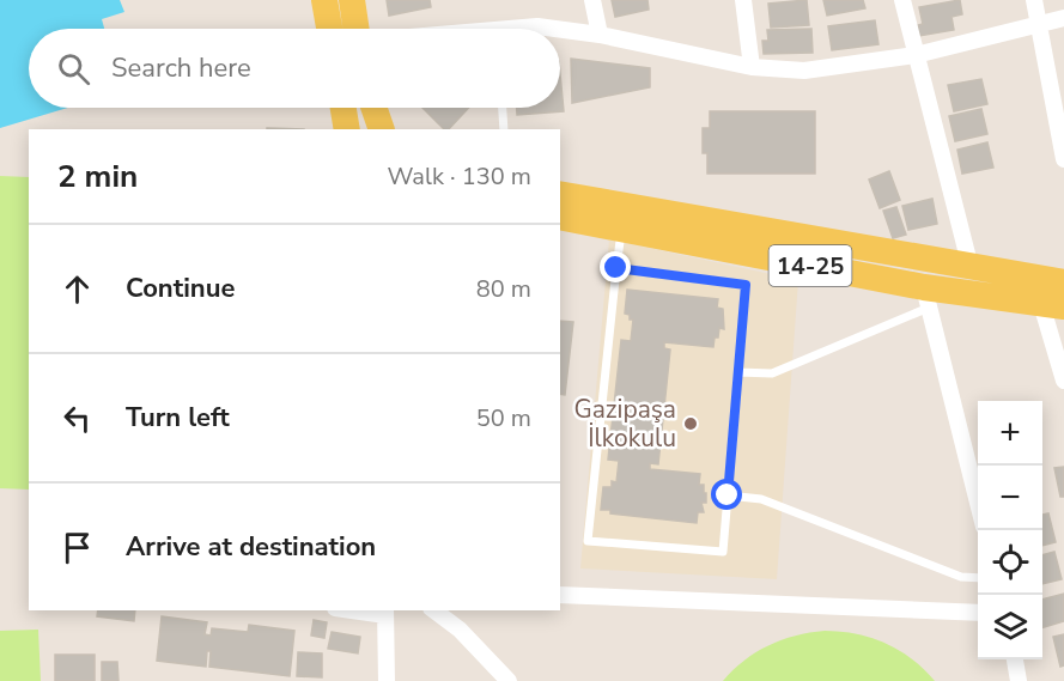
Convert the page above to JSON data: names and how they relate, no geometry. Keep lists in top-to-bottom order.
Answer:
{
  "streets": {
    "main road": ["14-25"]
  },
  "places": ["Gazipaşa İlkokulu"],
  "page": {
    "search": "Search here",
    "heading": ["2 min", "Walk · 130 m"],
    "list": [
      ["Continue", "80 m"],
      ["Turn left", "50 m"],
      "Arrive at destination"
    ],
    "map_buttons": ["+", "−"]
  }
}
